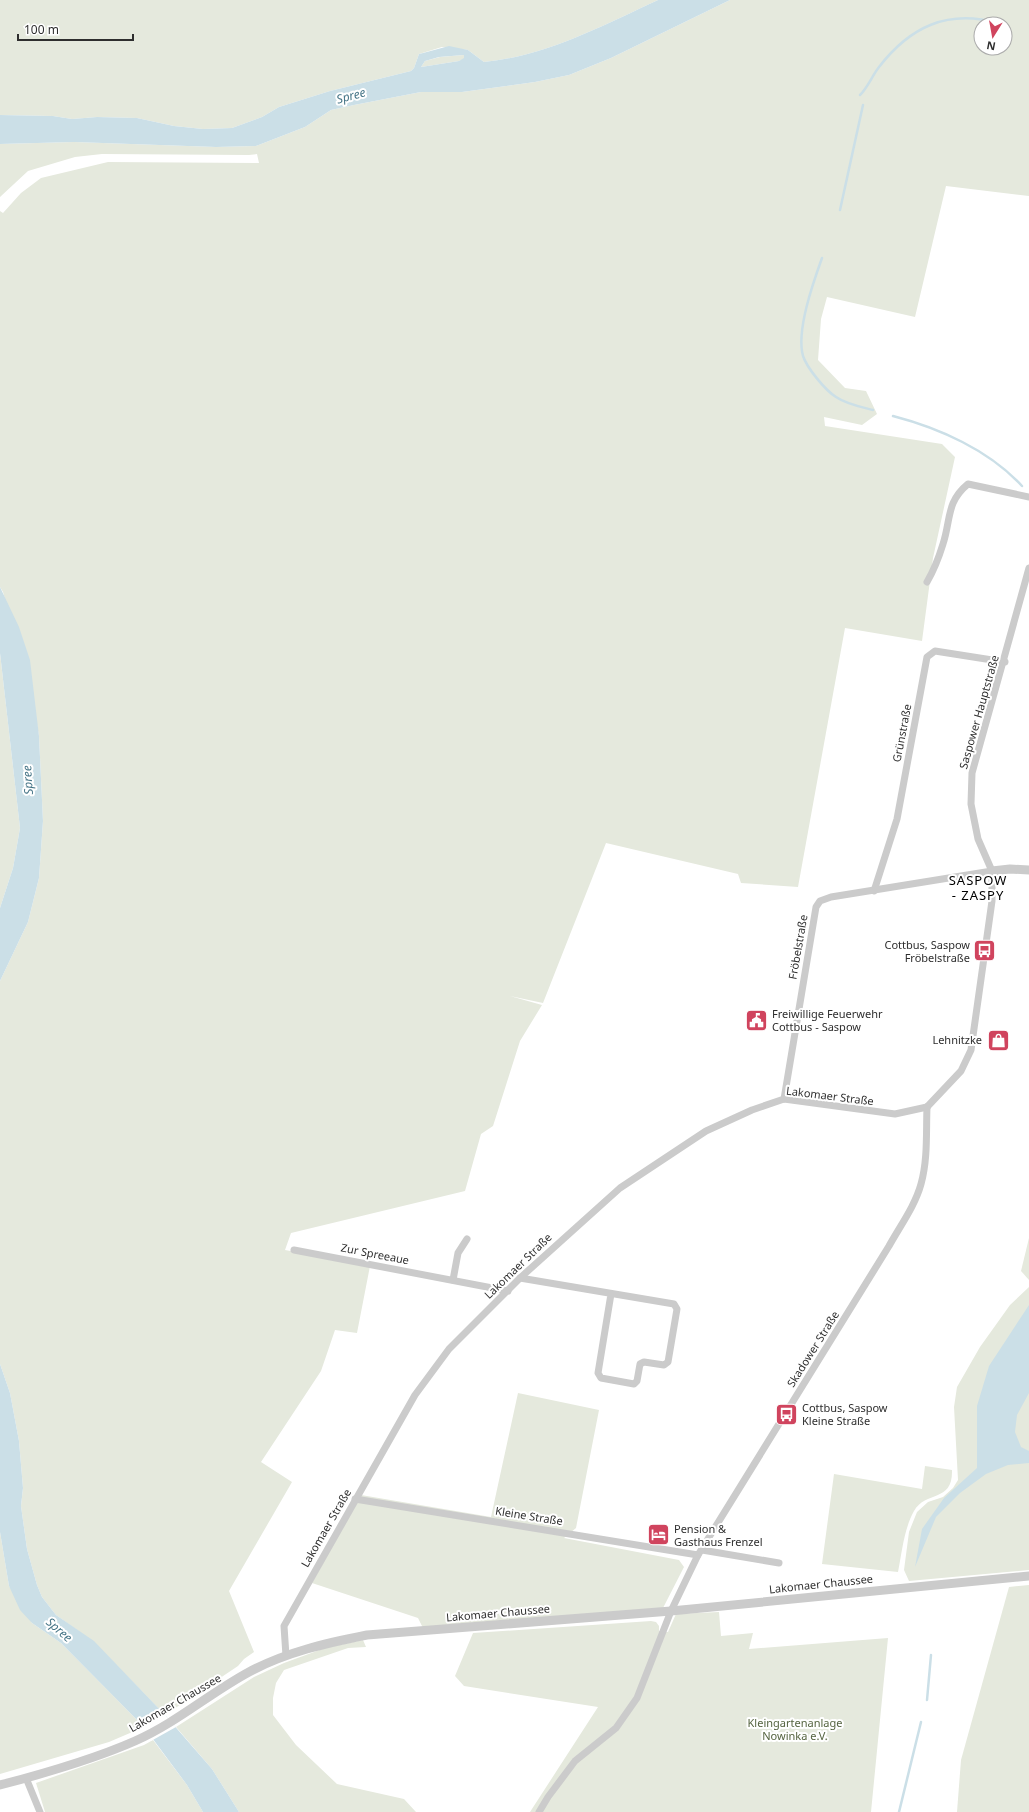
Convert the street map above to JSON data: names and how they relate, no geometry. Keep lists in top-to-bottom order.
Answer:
{
  "streets": {
    "street": [
      "Saspower Hauptstraße",
      "Grünstraße",
      "Fröbelstraße",
      "Lakomaer Straße",
      "Zur Spreeaue",
      "Skadower Straße",
      "Kleine Straße",
      "Lakomaer Chaussee"
    ]
  },
  "crossings": [
    ["Saspower Hauptstraße", "Grünstraße"],
    ["Saspower Hauptstraße", "Fröbelstraße"],
    ["Saspower Hauptstraße", "Lakomaer Straße"],
    ["Saspower Hauptstraße", "Skadower Straße"],
    ["Grünstraße", "Fröbelstraße"],
    ["Fröbelstraße", "Lakomaer Straße"],
    ["Lakomaer Straße", "Zur Spreeaue"],
    ["Lakomaer Straße", "Skadower Straße"],
    ["Lakomaer Straße", "Kleine Straße"],
    ["Lakomaer Straße", "Lakomaer Chaussee"],
    ["Skadower Straße", "Kleine Straße"],
    ["Skadower Straße", "Lakomaer Chaussee"]
  ],
  "districts": ["SASPOW - ZASPY"],
  "water": ["Spree"],
  "parks": ["Kleingartenanlage Nowinka e.V."],
  "places": {
    "bus stop": ["Cottbus, Saspow Fröbelstraße", "Cottbus, Saspow Kleine Straße"],
    "public building": ["Freiwillige Feuerwehr Cottbus - Saspow"],
    "shop": ["Lehnitzke"],
    "hotel": ["Pension & Gasthaus Frenzel"]
  },
  "scale_bar": "100 m",
  "north": "bottom"
}
